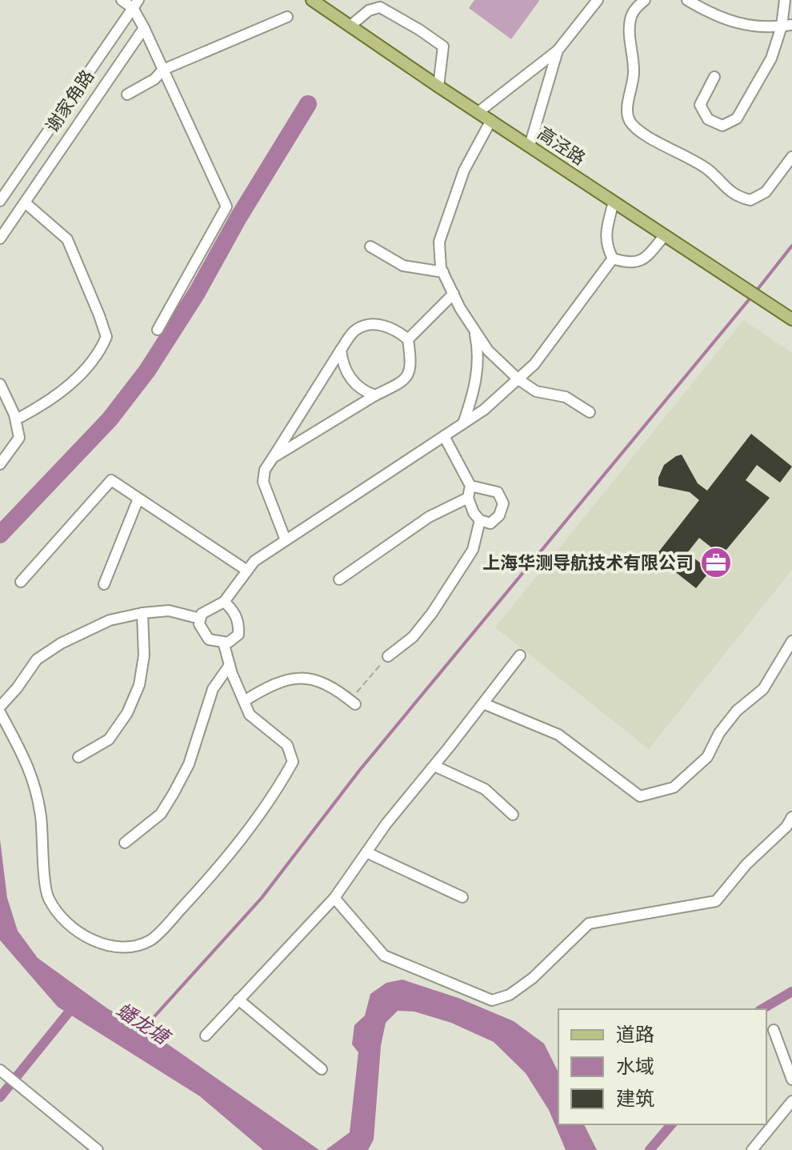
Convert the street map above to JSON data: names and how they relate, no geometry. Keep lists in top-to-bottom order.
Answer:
{
  "streets": {
    "main road": ["高泾路"],
    "street": ["谢家角路"]
  },
  "water": ["蟠龙塘"],
  "places": {
    "office": ["上海华测导航技术有限公司"]
  },
  "legend": ["道路", "水域", "建筑"]
}
